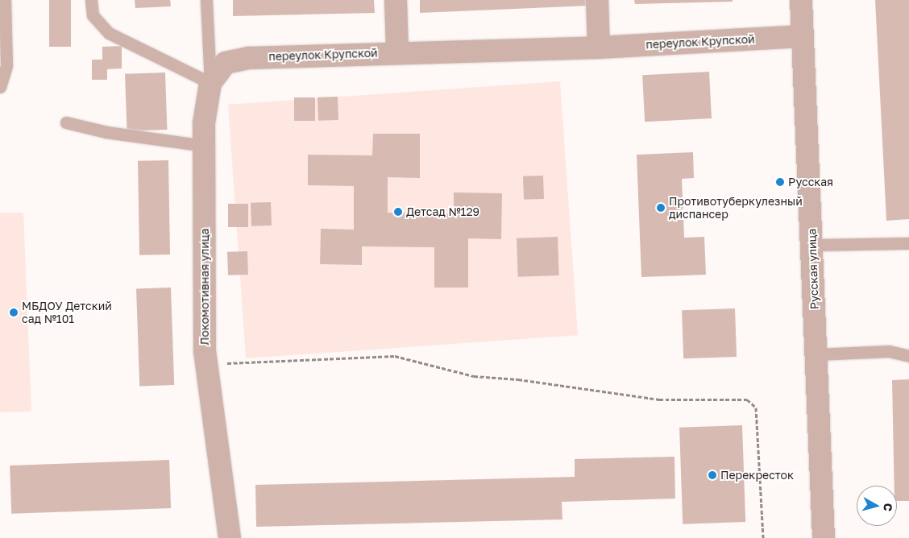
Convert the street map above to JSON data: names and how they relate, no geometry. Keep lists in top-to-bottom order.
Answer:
{
  "streets": {
    "street": ["переулок Крупской", "Русская улица", "Локомотивная улица"]
  },
  "crossings": [
    ["переулок Крупской", "Русская улица"],
    ["переулок Крупской", "Локомотивная улица"]
  ],
  "places": [
    "Русская",
    "Противотуберкулезный диспансер",
    "Детсад №129",
    "МБДОУ Детский сад №101",
    "Перекресток"
  ],
  "north": "right"
}
